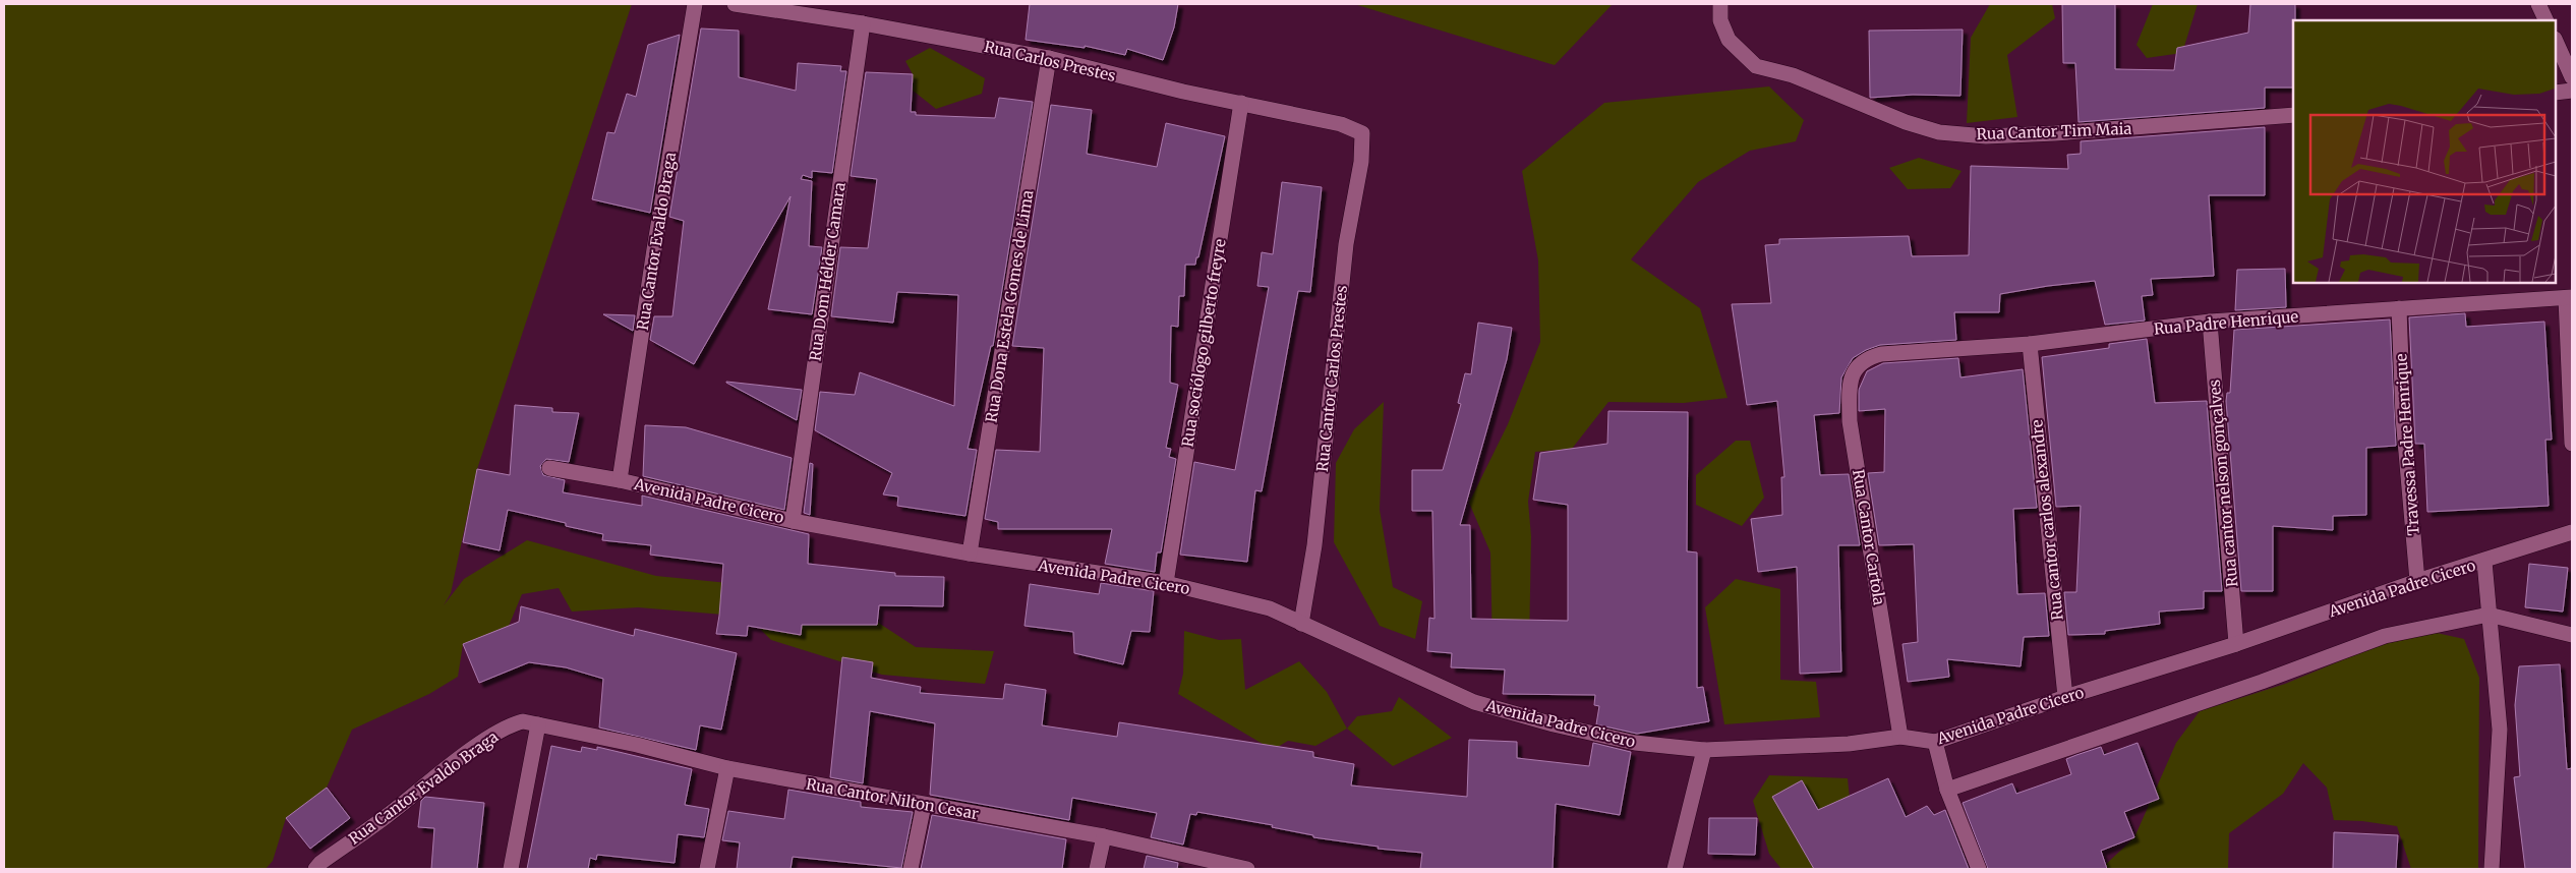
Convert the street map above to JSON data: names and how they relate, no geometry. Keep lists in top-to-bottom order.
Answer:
{
  "streets": {
    "street": [
      "Rua Carlos Prestes",
      "Rua Cantor Tim Maia",
      "Rua Cantor Evaldo Braga",
      "Rua Dom Hélder Camara",
      "Rua Dona Estela Gomes de Lima",
      "Rua Padre Henrique",
      "Rua sociólogo gilberto freyre",
      "Rua Cantor Carlos Prestes",
      "Travessa Padre Henrique",
      "Rua cantor nelson gonçalves",
      "Avenida Padre Cicero",
      "Rua cantor carlos alexandre",
      "Rua Cantor Cartola",
      "Rua Cantor Nilton Cesar"
    ]
  },
  "crossings": [
    ["Rua Carlos Prestes", "Rua Dom Hélder Camara"],
    ["Rua Carlos Prestes", "Rua Dona Estela Gomes de Lima"],
    ["Rua Carlos Prestes", "Rua sociólogo gilberto freyre"],
    ["Rua Carlos Prestes", "Rua Cantor Carlos Prestes"],
    ["Rua Cantor Evaldo Braga", "Avenida Padre Cicero"],
    ["Rua Cantor Evaldo Braga", "Rua Cantor Nilton Cesar"],
    ["Rua Dom Hélder Camara", "Avenida Padre Cicero"],
    ["Rua Dona Estela Gomes de Lima", "Avenida Padre Cicero"],
    ["Rua Padre Henrique", "Travessa Padre Henrique"],
    ["Rua Padre Henrique", "Rua cantor nelson gonçalves"],
    ["Rua Padre Henrique", "Rua cantor carlos alexandre"],
    ["Rua Padre Henrique", "Rua Cantor Cartola"],
    ["Rua sociólogo gilberto freyre", "Avenida Padre Cicero"],
    ["Rua Cantor Carlos Prestes", "Avenida Padre Cicero"],
    ["Travessa Padre Henrique", "Avenida Padre Cicero"],
    ["Rua cantor nelson gonçalves", "Avenida Padre Cicero"],
    ["Avenida Padre Cicero", "Rua cantor carlos alexandre"],
    ["Avenida Padre Cicero", "Rua Cantor Cartola"]
  ]
}
